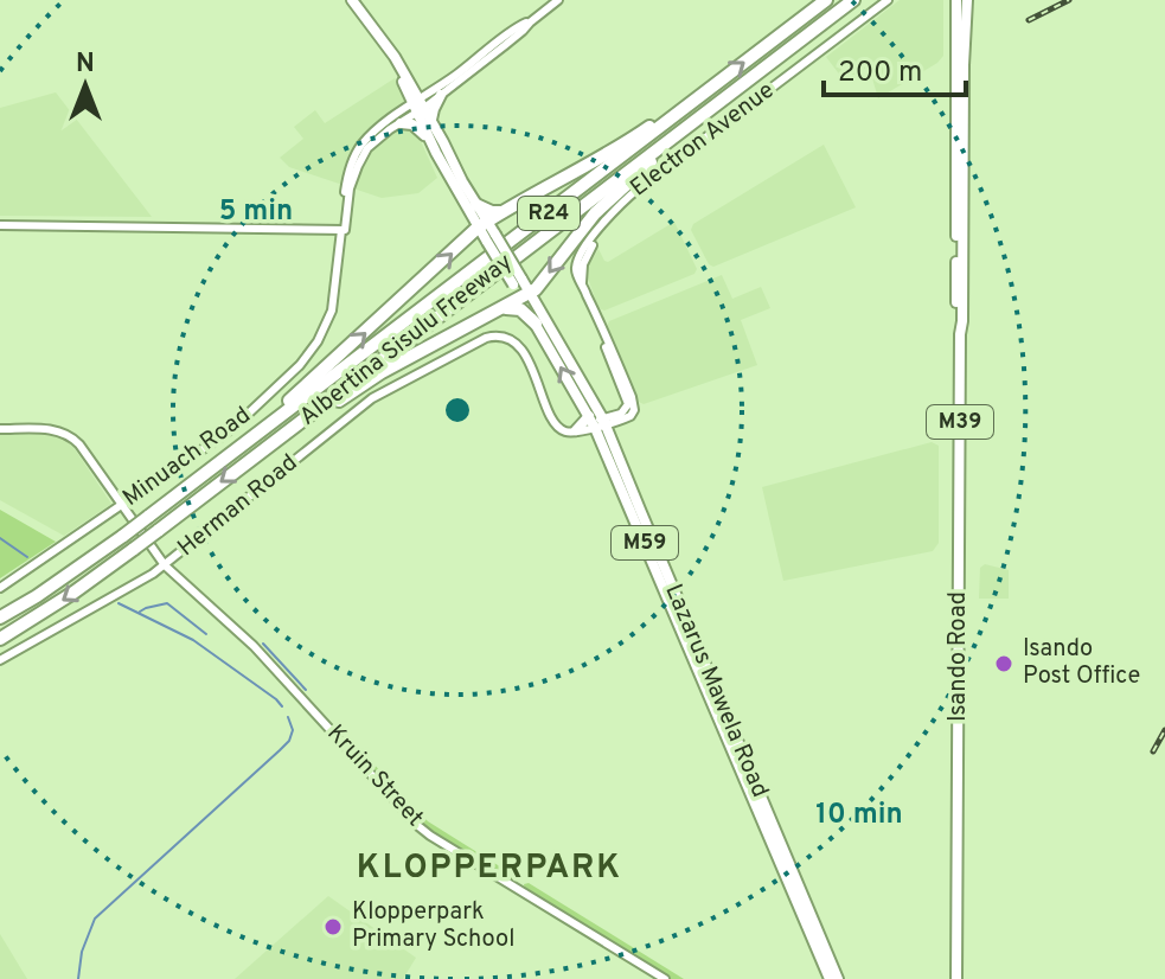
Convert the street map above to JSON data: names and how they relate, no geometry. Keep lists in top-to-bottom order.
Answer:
{
  "streets": {
    "highway": ["R24", "Albertina Sisulu Freeway"],
    "main road": [
      "Electron Avenue",
      "M39",
      "Minuach Road",
      "Herman Road",
      "M59",
      "Isando Road",
      "Lazarus Mawela Road",
      "Kruin Street"
    ]
  },
  "crossings": [
    ["Electron Avenue", "Herman Road"],
    ["Electron Avenue", "Lazarus Mawela Road"],
    ["Minuach Road", "Kruin Street"],
    ["Herman Road", "Lazarus Mawela Road"],
    ["Herman Road", "Kruin Street"],
    ["M59", "Lazarus Mawela Road"]
  ],
  "districts": ["KLOPPERPARK"],
  "places": ["Isando Post Office", "Klopperpark Primary School"],
  "scale_bar": "200 m",
  "north": "top",
  "rings": ["5 min", "10 min"]
}
